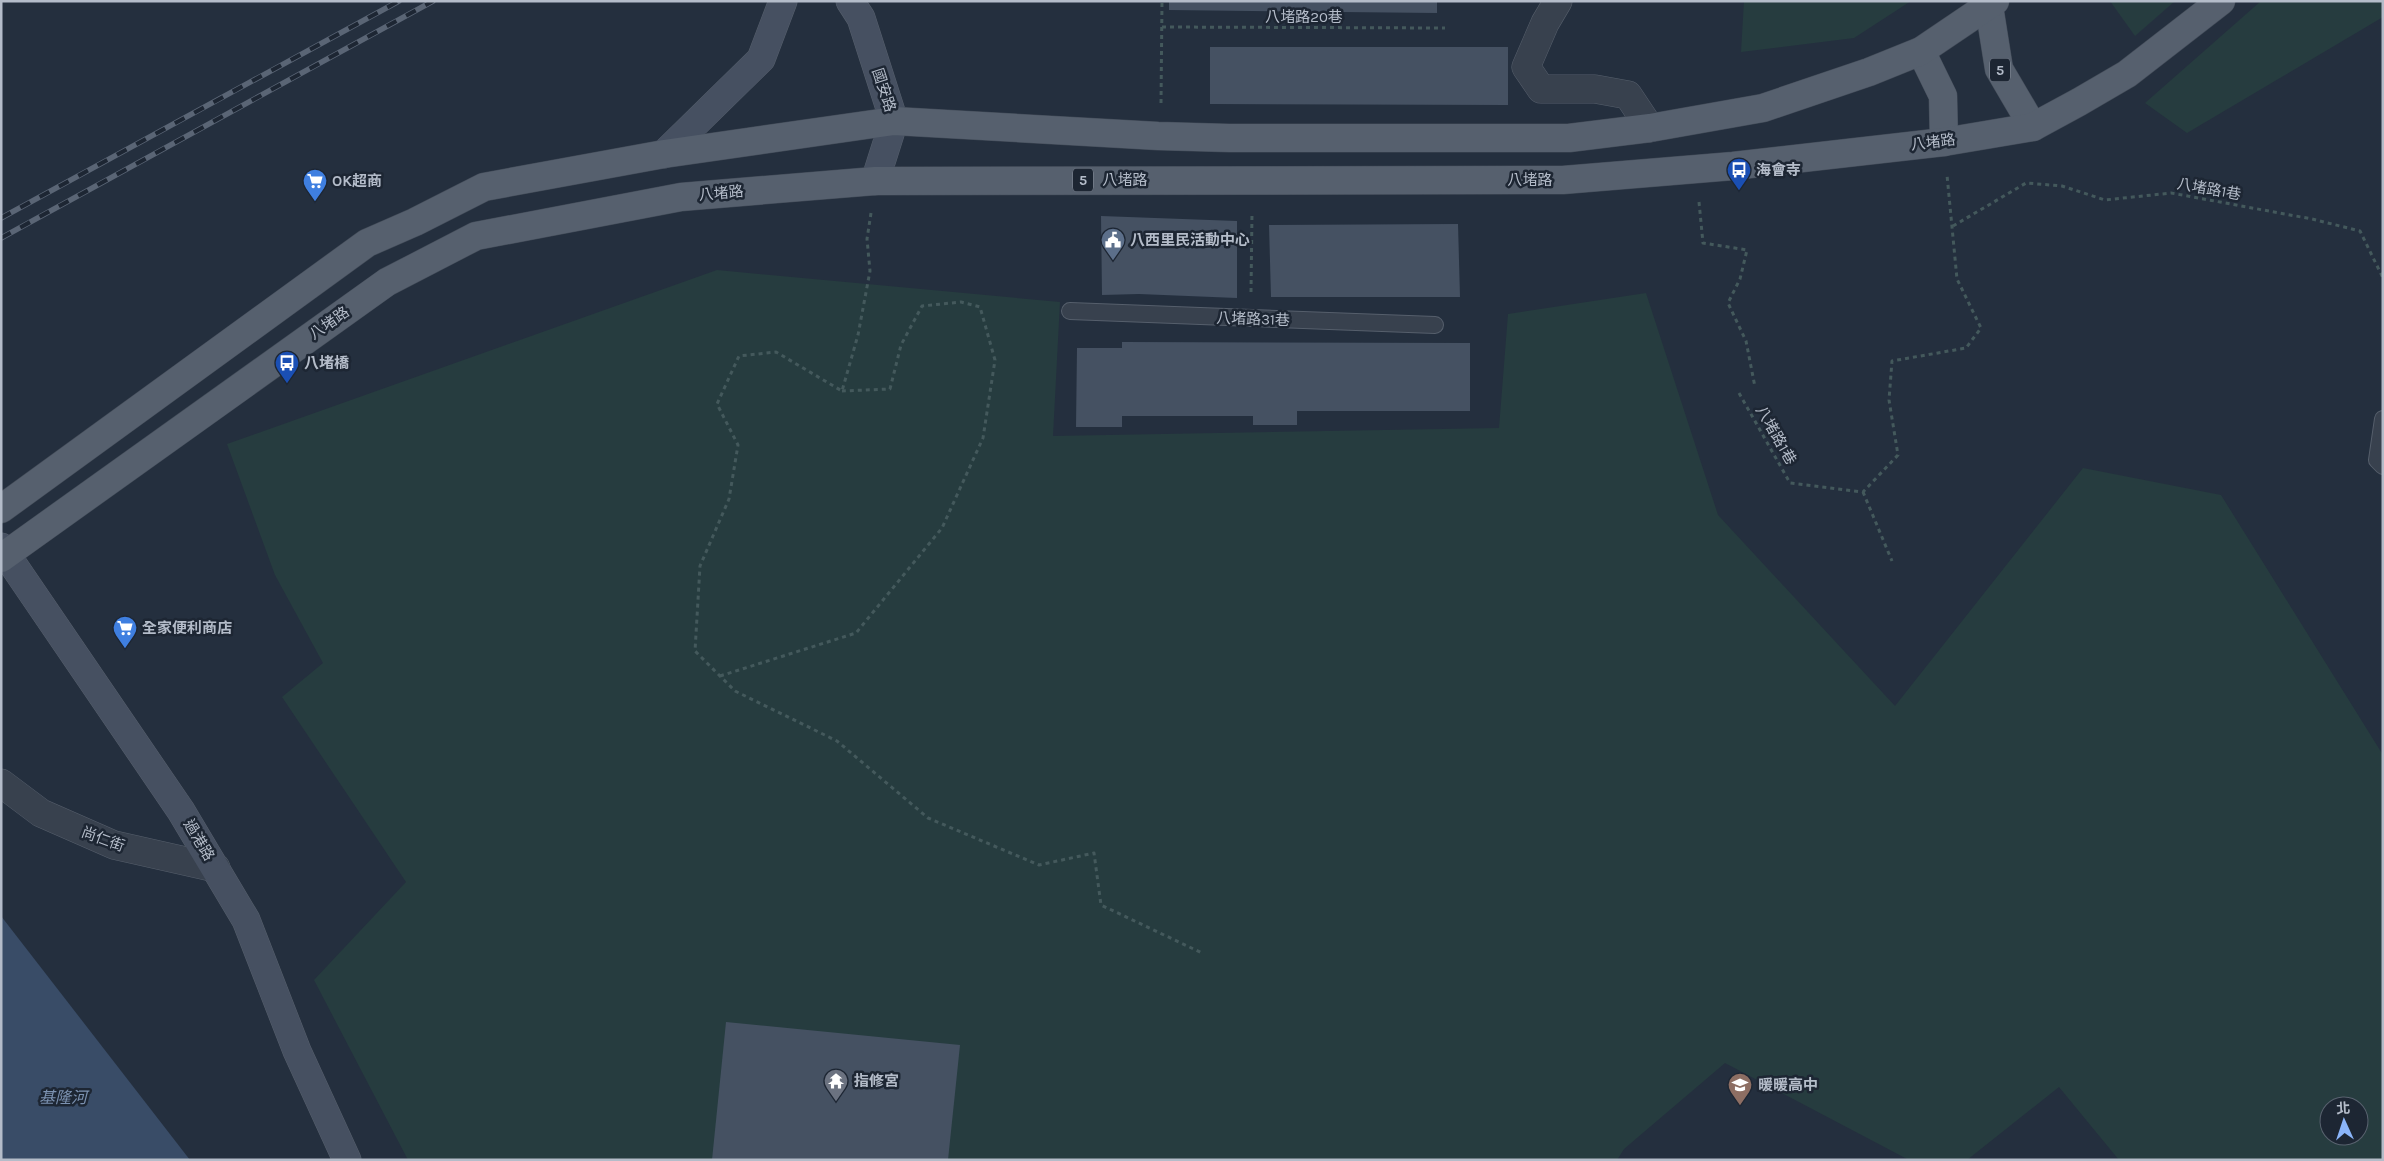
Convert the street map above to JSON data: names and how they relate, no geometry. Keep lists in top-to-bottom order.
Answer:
{
  "streets": {
    "main road": ["5", "八堵路"],
    "street": ["國安路", "尚仁街", "過港路"],
    "lane": ["八堵路31巷"],
    "path": ["八堵路20巷", "八堵路1巷"]
  },
  "crossings": [
    ["5", "國安路"],
    ["5", "八堵路"],
    ["國安路", "八堵路"],
    ["八堵路", "過港路"],
    ["尚仁街", "過港路"]
  ],
  "water": ["基隆河"],
  "places": {
    "bus stop": ["海會寺", "八堵橋"],
    "supermarket": ["OK超商", "全家便利商店"],
    "public building": ["八西里民活動中心"],
    "temple": ["指修宮"],
    "school or university": ["暖暖高中"]
  },
  "north": "top"
}
